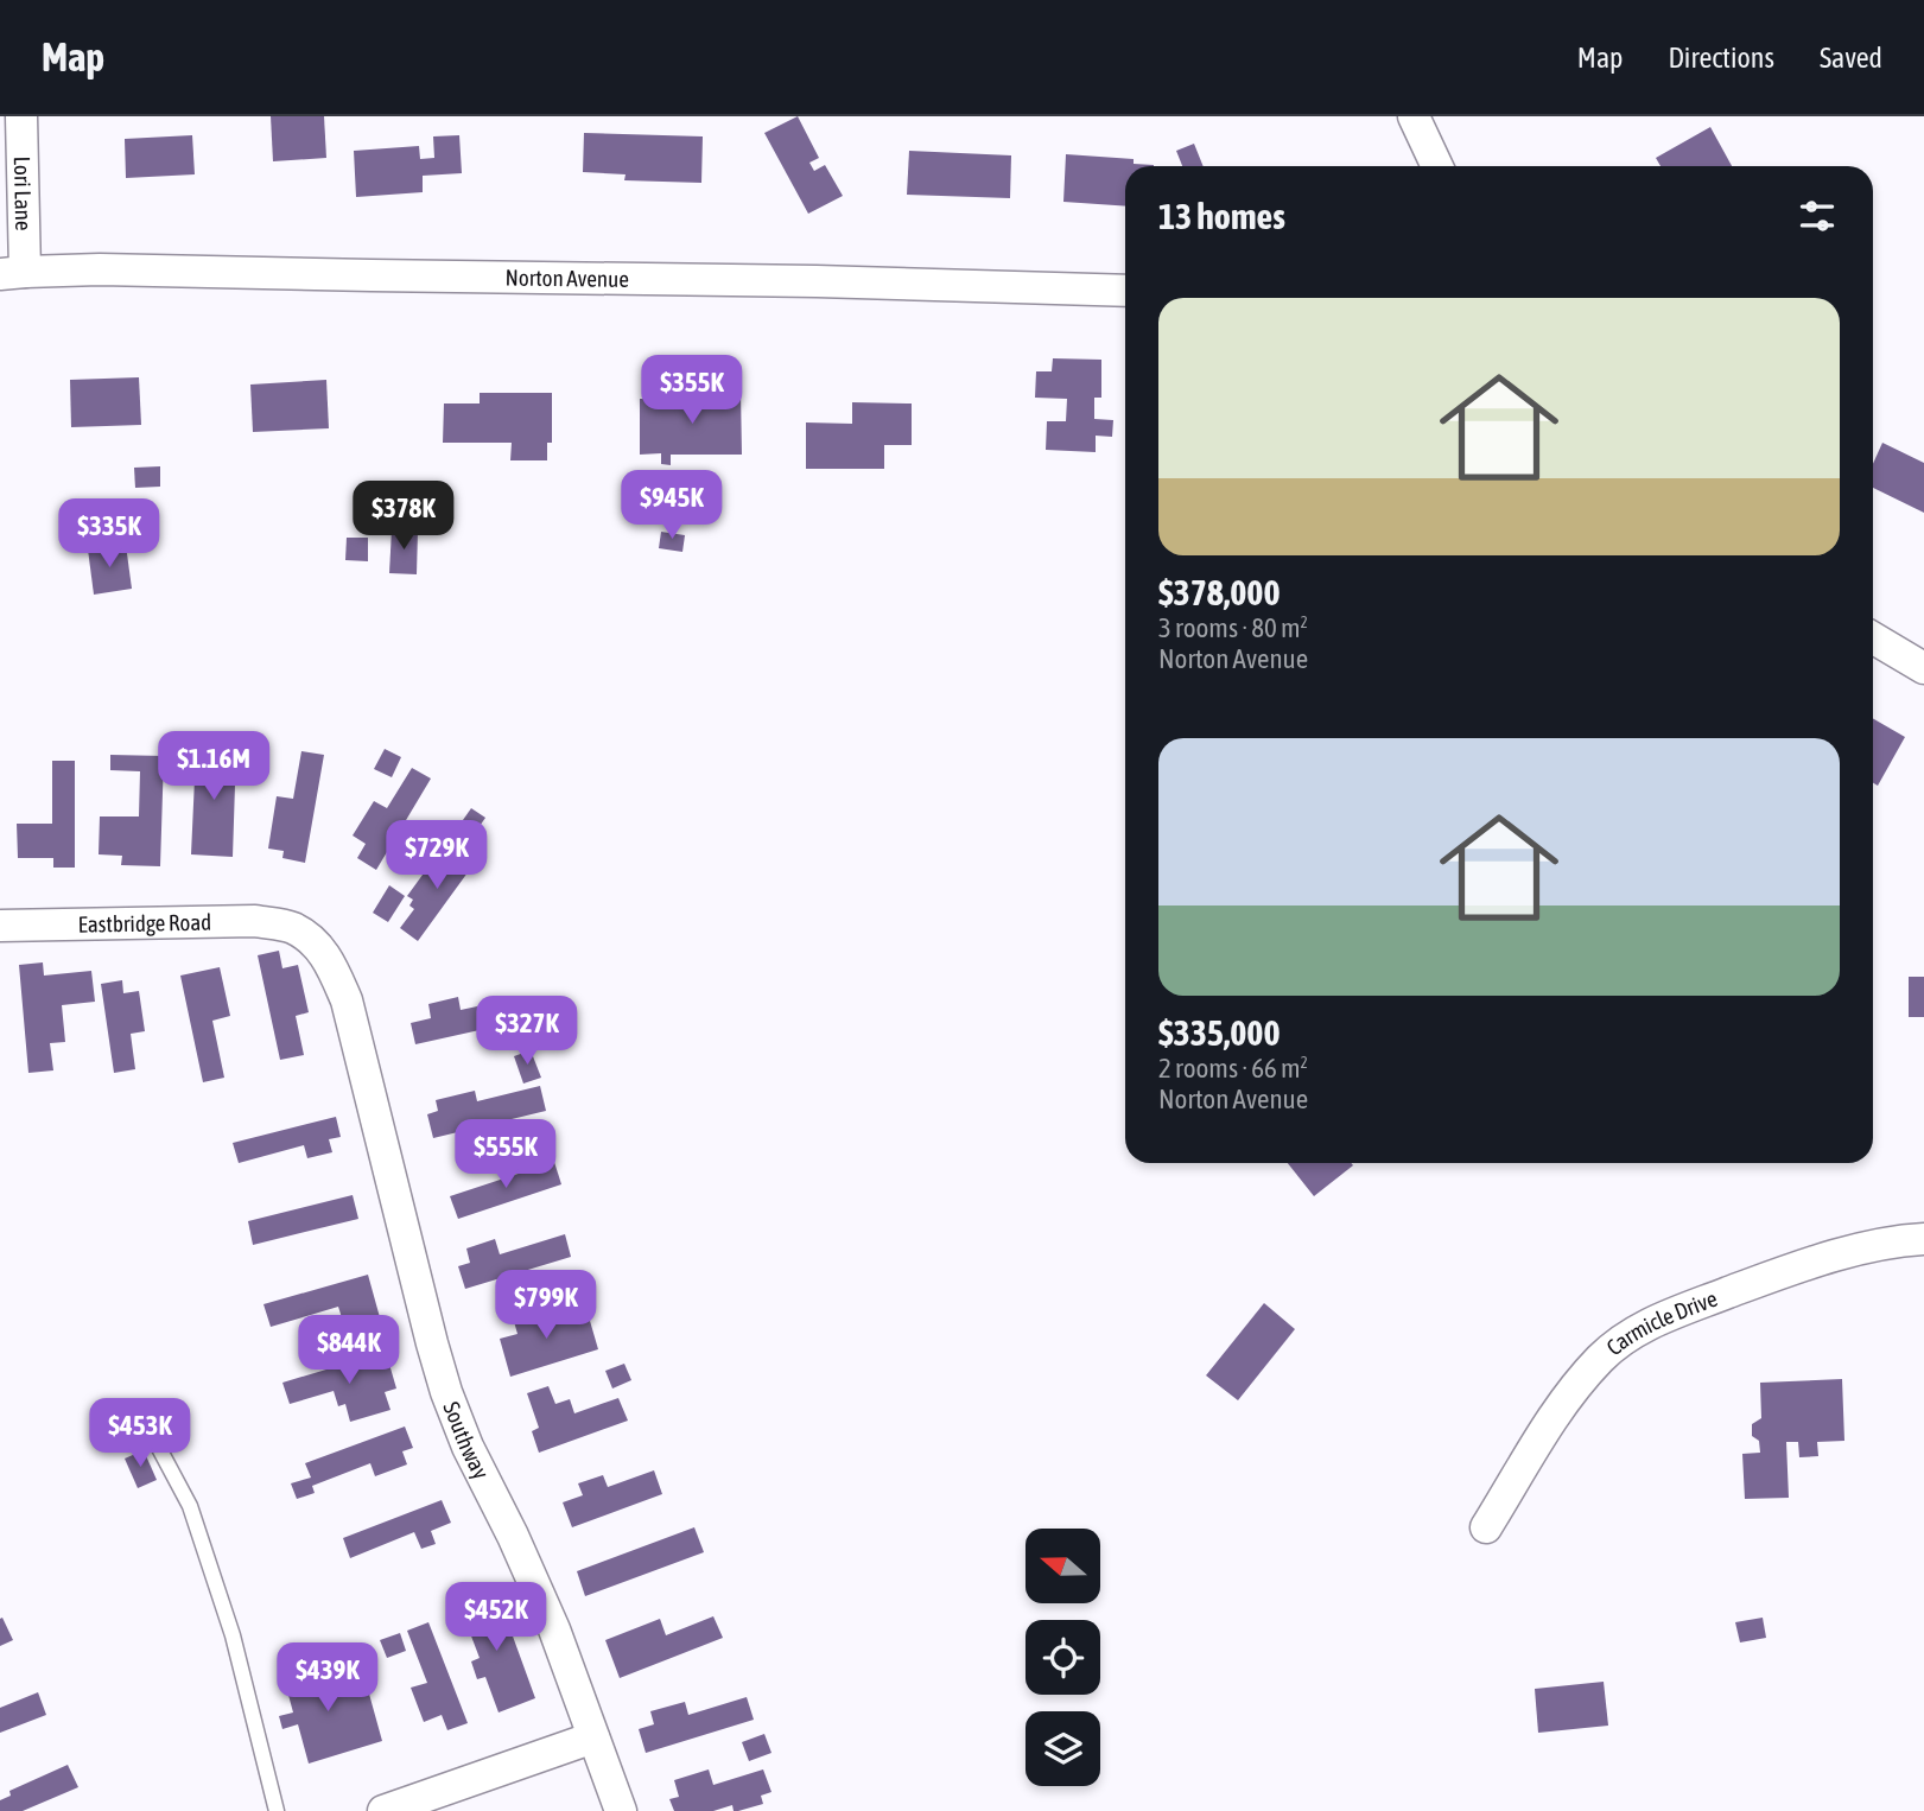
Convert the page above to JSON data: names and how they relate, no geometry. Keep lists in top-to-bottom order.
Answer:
{
  "streets": {
    "street": [
      "Lori Lane",
      "Norton Avenue",
      "Eastbridge Road",
      "Carmicle Drive",
      "Southway"
    ]
  },
  "crossings": [
    ["Lori Lane", "Norton Avenue"],
    ["Eastbridge Road", "Southway"]
  ],
  "north": "left",
  "page": {
    "header": "Map",
    "nav": ["Map", "Directions", "Saved"],
    "heading": "13 homes",
    "list": [
      {
        "name": "$378,000",
        "note": "3 rooms · 80 m² · Norton Avenue"
      },
      {
        "name": "$335,000",
        "note": "2 rooms · 66 m² · Norton Avenue"
      }
    ],
    "price": [
      "$355K",
      "$945K",
      "$378K",
      "$335K",
      "$1.16M",
      "$729K",
      "$327K",
      "$555K",
      "$799K",
      "$844K",
      "$453K",
      "$452K",
      "$439K"
    ]
  }
}
